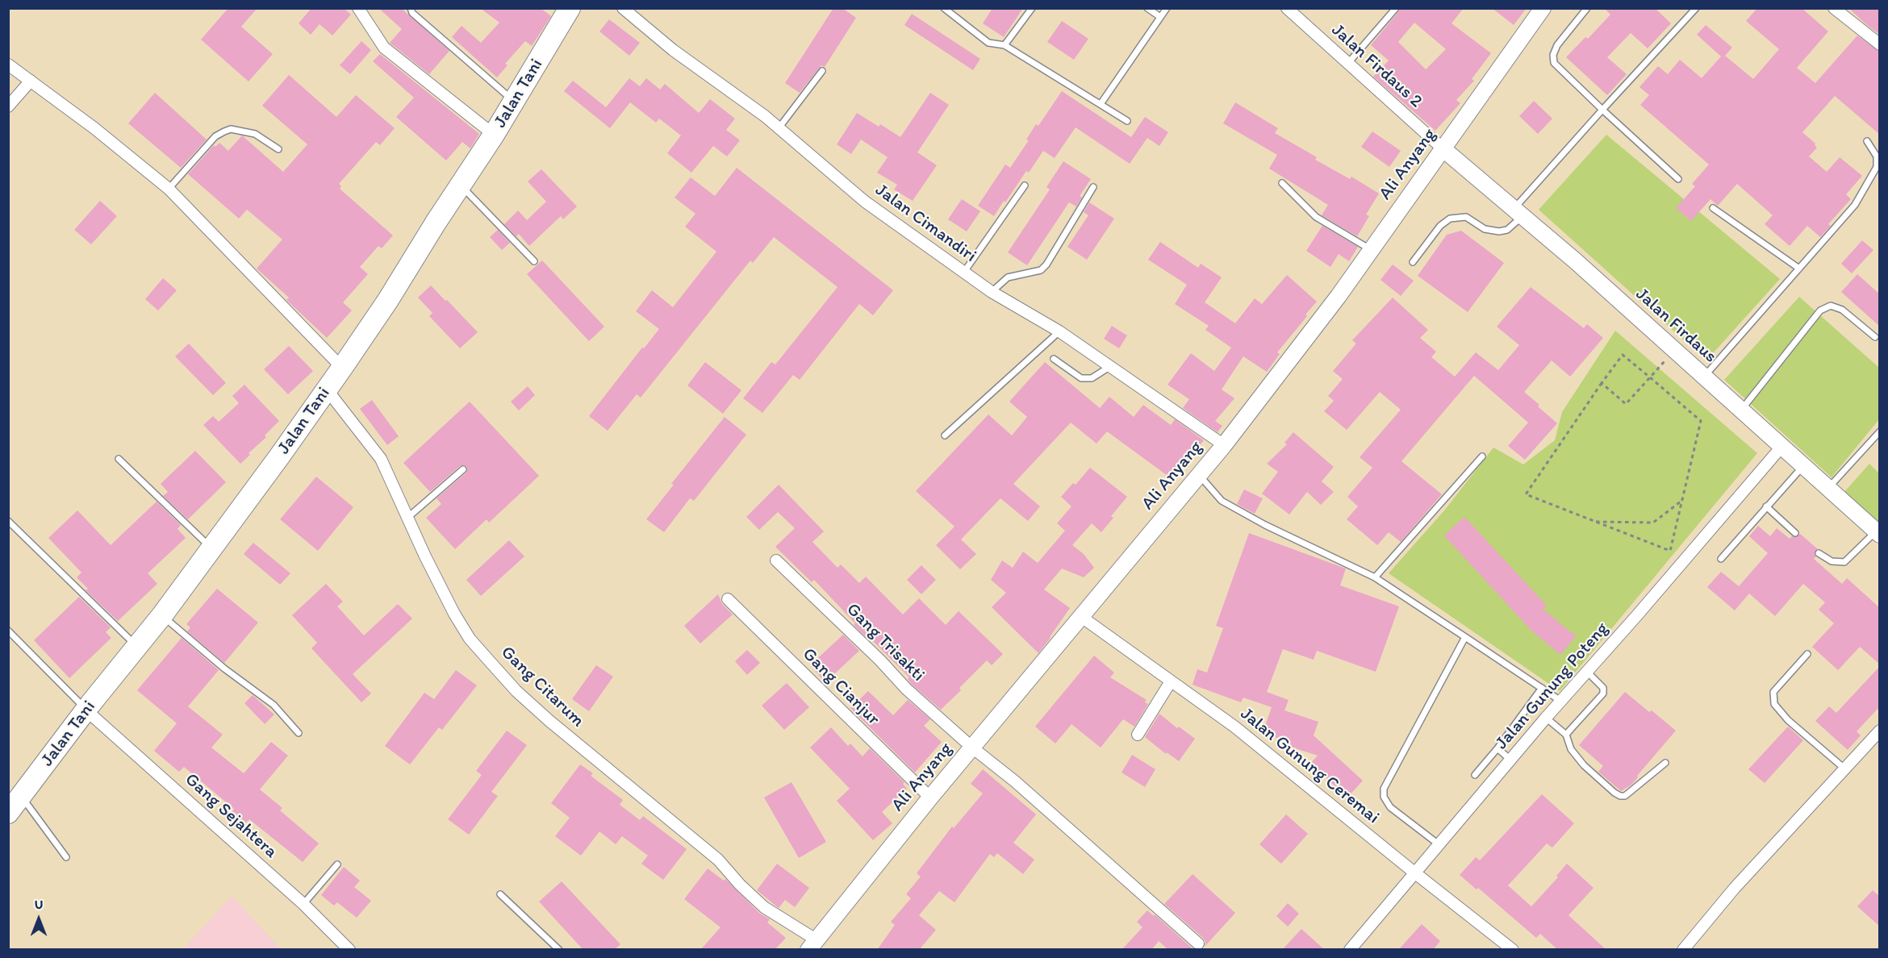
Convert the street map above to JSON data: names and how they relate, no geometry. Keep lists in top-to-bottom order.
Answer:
{
  "streets": {
    "highway": ["Jalan Tani"],
    "street": [
      "Jalan Firdaus 2",
      "Ali Anyang",
      "Jalan Cimandiri",
      "Jalan Firdaus",
      "Gang Trisakti",
      "Jalan Gunung Poteng",
      "Gang Citarum",
      "Gang Cianjur",
      "Jalan Gunung Ceremai",
      "Gang Sejahtera"
    ]
  },
  "crossings": [
    ["Jalan Firdaus 2", "Ali Anyang"],
    ["Jalan Firdaus 2", "Jalan Firdaus"],
    ["Jalan Tani", "Gang Citarum"],
    ["Jalan Tani", "Gang Sejahtera"],
    ["Ali Anyang", "Jalan Cimandiri"],
    ["Ali Anyang", "Jalan Firdaus"],
    ["Ali Anyang", "Gang Trisakti"],
    ["Ali Anyang", "Gang Citarum"],
    ["Ali Anyang", "Gang Cianjur"],
    ["Ali Anyang", "Jalan Gunung Ceremai"],
    ["Jalan Firdaus", "Jalan Gunung Poteng"],
    ["Jalan Gunung Poteng", "Jalan Gunung Ceremai"]
  ],
  "north": "top"
}
